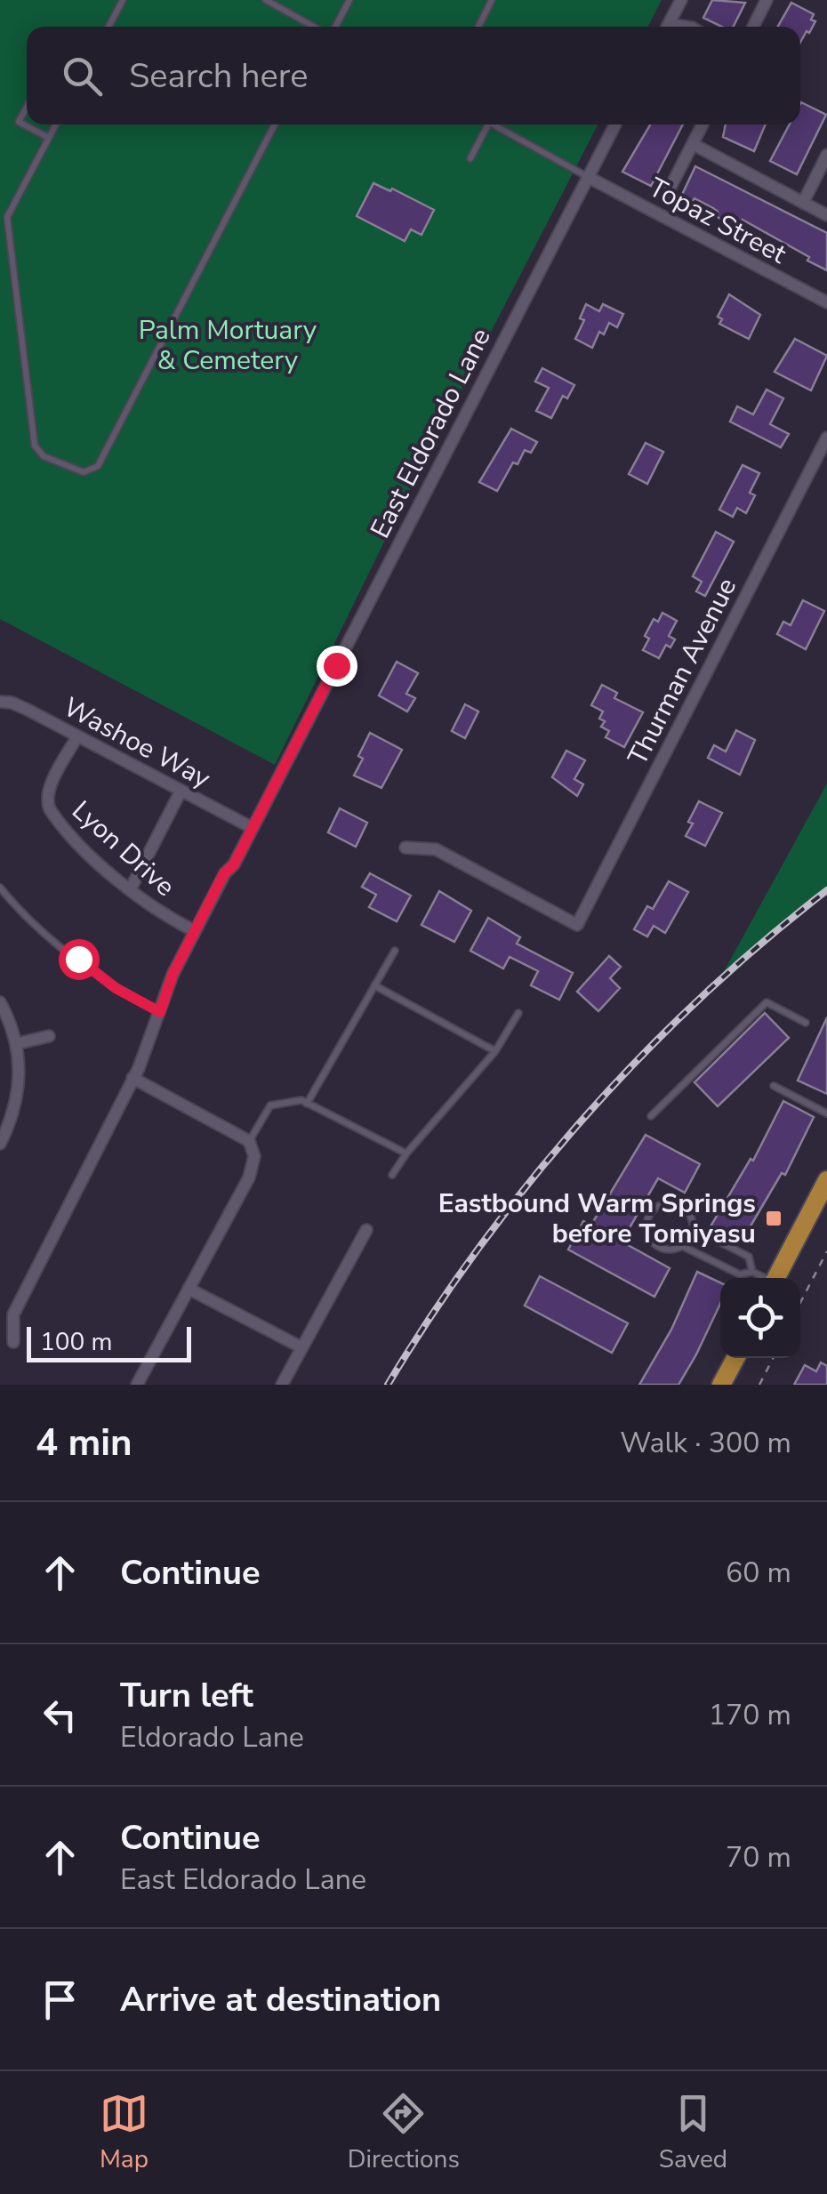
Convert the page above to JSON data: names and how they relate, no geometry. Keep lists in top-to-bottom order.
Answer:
{
  "streets": {
    "street": [
      "Topaz Street",
      "East Eldorado Lane",
      "Thurman Avenue",
      "Washoe Way",
      "Lyon Drive"
    ]
  },
  "crossings": [
    ["Topaz Street", "East Eldorado Lane"],
    ["East Eldorado Lane", "Washoe Way"],
    ["East Eldorado Lane", "Lyon Drive"],
    ["Washoe Way", "Lyon Drive"]
  ],
  "parks": ["Palm Mortuary & Cemetery"],
  "places": {
    "transit": ["Eastbound Warm Springs before Tomiyasu"]
  },
  "scale_bar": "100 m",
  "page": {
    "search": "Search here",
    "scale": "100 m",
    "heading": ["4 min", "Walk · 300 m"],
    "list": [
      ["Continue", "60 m"],
      ["Turn left", "Eldorado Lane", "170 m"],
      ["Continue", "East Eldorado Lane", "70 m"],
      "Arrive at destination"
    ],
    "nav": ["Map", "Directions", "Saved"]
  }
}
